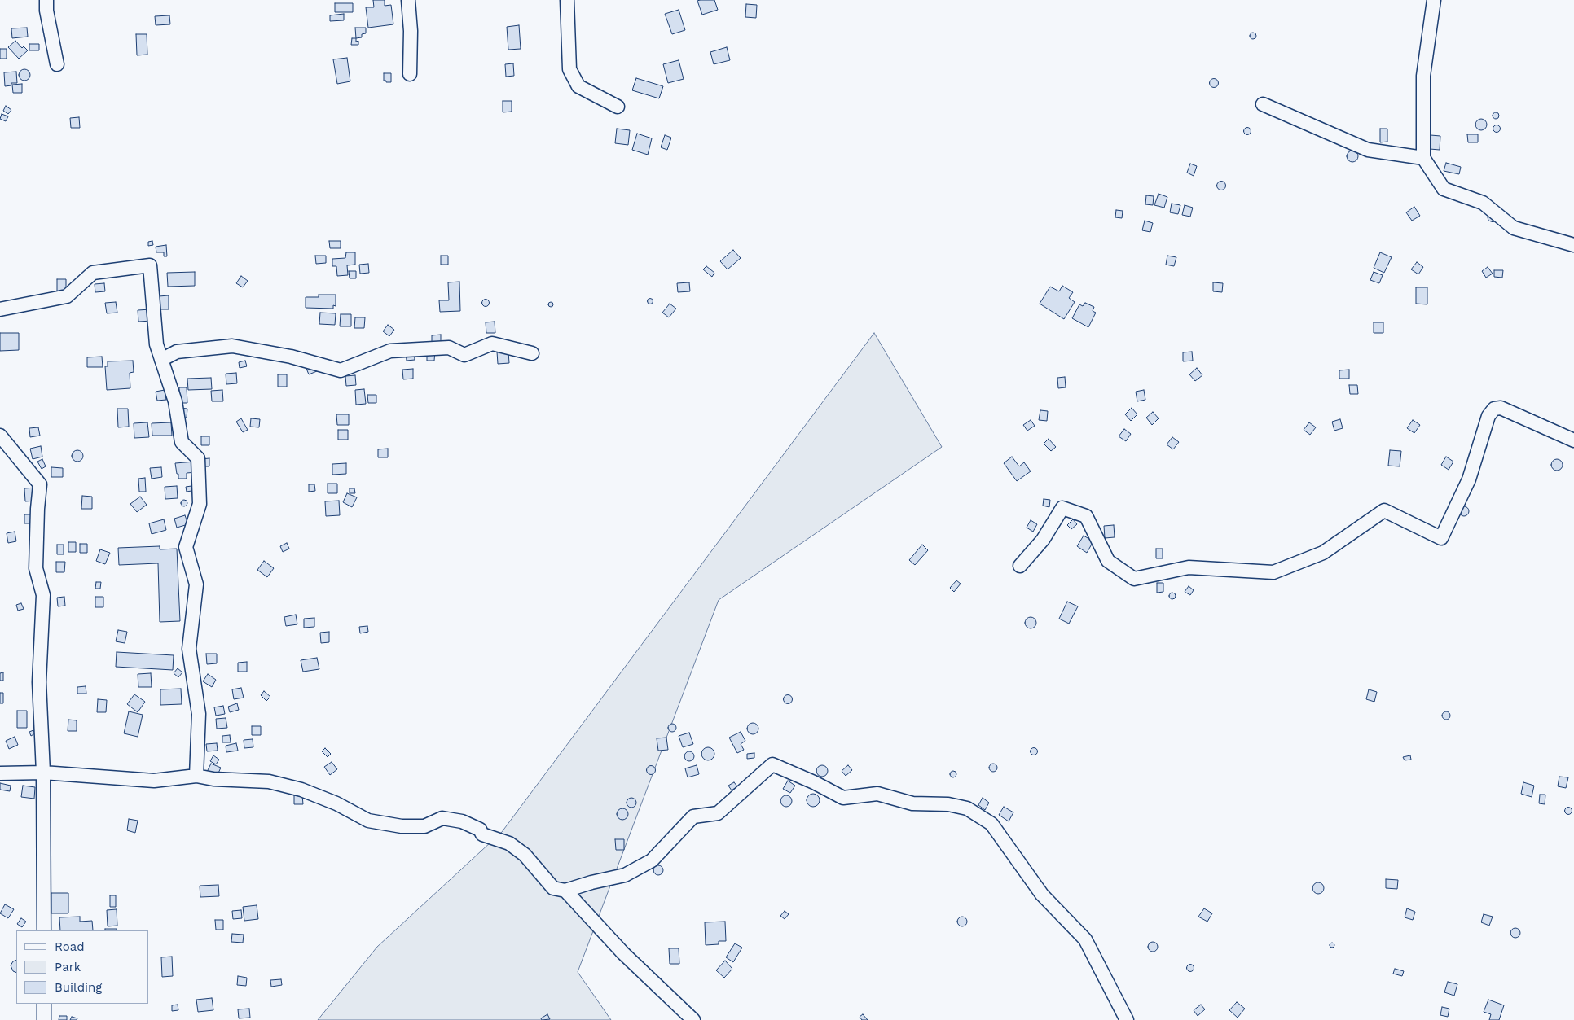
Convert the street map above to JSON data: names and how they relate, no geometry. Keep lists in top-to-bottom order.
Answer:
{
  "legend": ["Road", "Park", "Building"]
}
